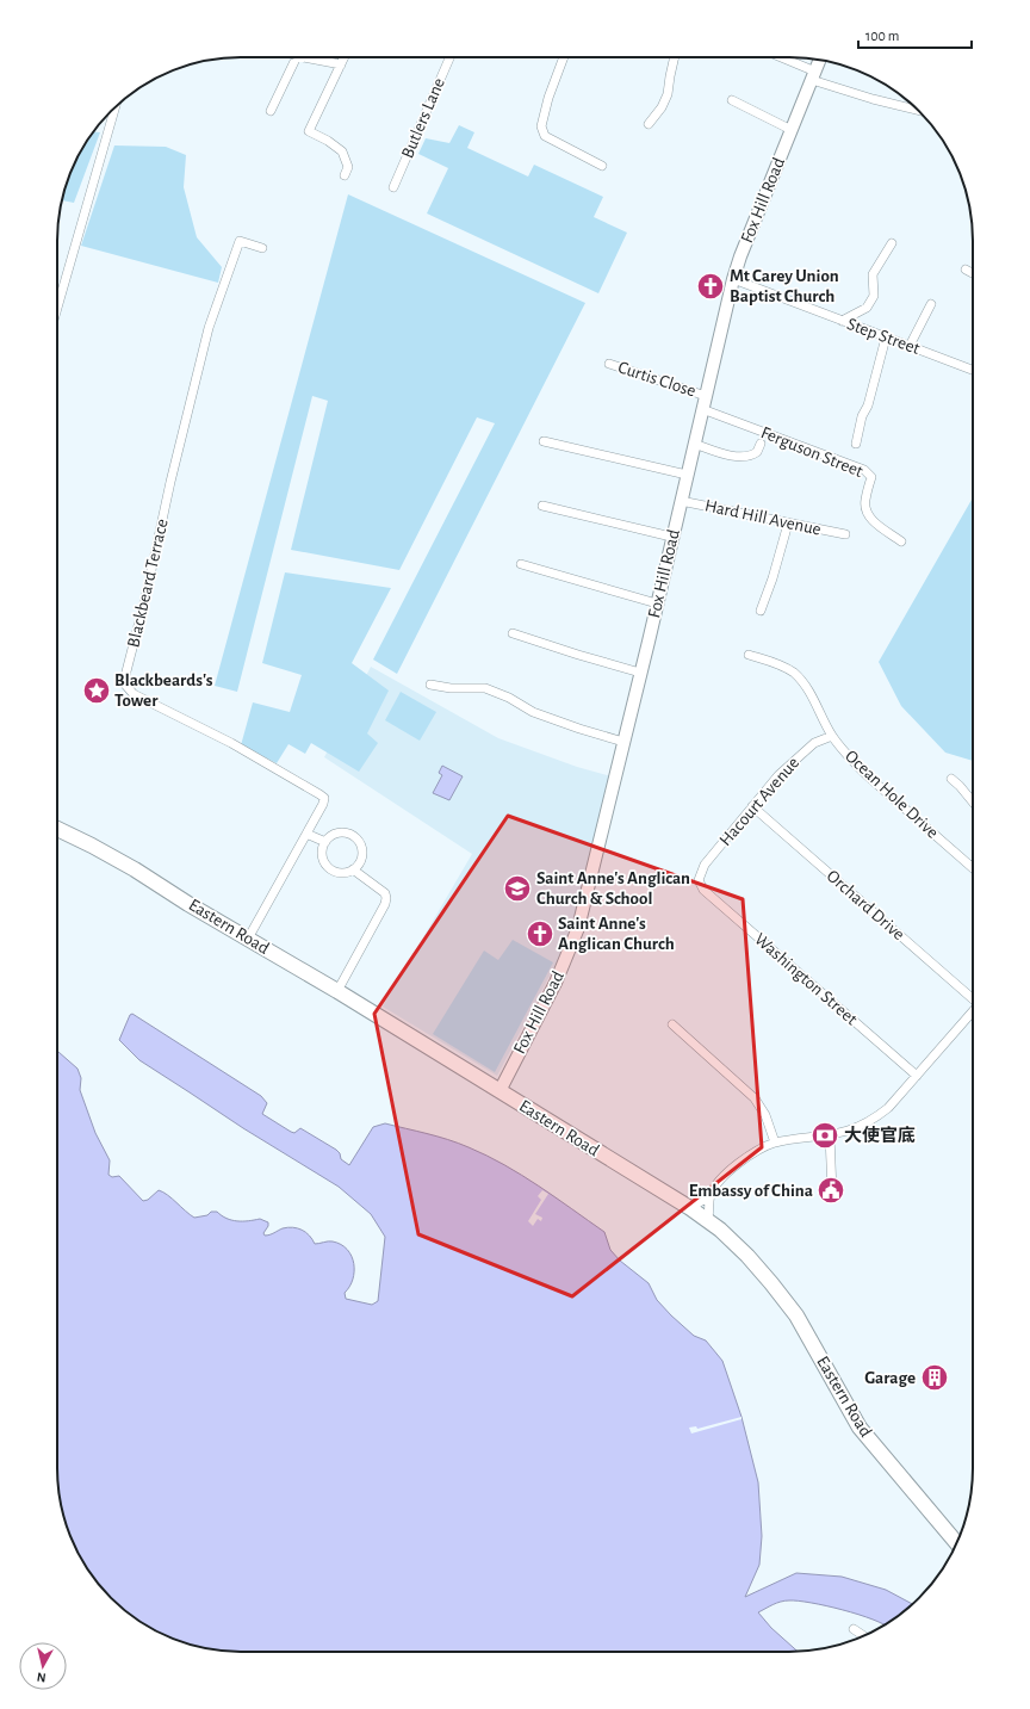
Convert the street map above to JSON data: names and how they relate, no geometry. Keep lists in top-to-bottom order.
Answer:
{
  "streets": {
    "highway": ["Eastern Road"],
    "main road": ["Fox Hill Road"],
    "street": [
      "Butlers Lane",
      "Step Street",
      "Curtis Close",
      "Ferguson Street",
      "Hard Hill Avenue",
      "Blackbeard Terrace",
      "Ocean Hole Drive",
      "Hacourt Avenue",
      "Orchard Drive",
      "Washington Street"
    ]
  },
  "crossings": [
    ["Fox Hill Road", "Step Street"],
    ["Fox Hill Road", "Curtis Close"],
    ["Fox Hill Road", "Ferguson Street"],
    ["Fox Hill Road", "Hard Hill Avenue"],
    ["Fox Hill Road", "Eastern Road"],
    ["Blackbeard Terrace", "Eastern Road"],
    ["Ocean Hole Drive", "Hacourt Avenue"],
    ["Hacourt Avenue", "Orchard Drive"],
    ["Hacourt Avenue", "Washington Street"]
  ],
  "places": {
    "church": ["Mt Carey Union Baptist Church", "Saint Anne's Anglican Church"],
    "place": ["Blackbeards's Tower"],
    "school or university": ["Saint Anne's Anglican Church & School"],
    "bank": ["大使官底"],
    "public building": ["Embassy of China"],
    "building": ["Garage"]
  },
  "scale_bar": "100 m",
  "north": "bottom"
}
